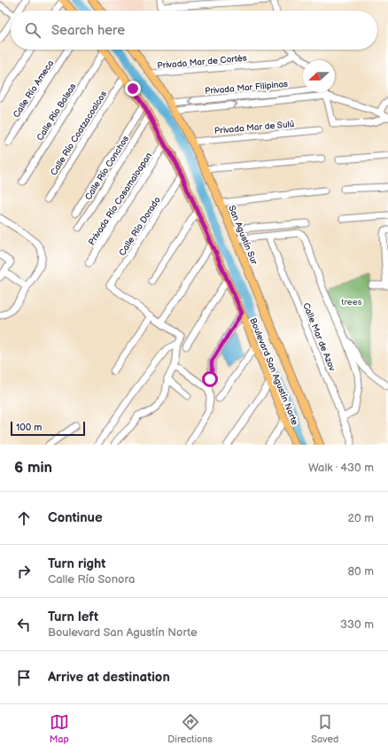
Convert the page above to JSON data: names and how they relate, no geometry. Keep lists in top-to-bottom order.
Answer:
{
  "streets": {
    "main road": ["San Agustín Sur", "Boulevard San Agustín Norte"],
    "street": [
      "Privada Mar de Cortés",
      "Privada Mar Filipinas",
      "Calle Río Ameca",
      "Calle Río Balsas",
      "Privada Mar de Sulú",
      "Calle Río Coatzacoalcos",
      "Calle Río Conchos",
      "Privada Río Cosamaloapan",
      "Calle Río Dorado",
      "Calle Mar de Azov"
    ]
  },
  "crossings": [
    ["Privada Mar de Cortés", "San Agustín Sur"],
    ["Privada Mar Filipinas", "San Agustín Sur"],
    ["Calle Río Balsas", "Boulevard San Agustín Norte"],
    ["Privada Mar de Sulú", "San Agustín Sur"],
    ["Calle Río Coatzacoalcos", "Boulevard San Agustín Norte"],
    ["Calle Río Conchos", "Boulevard San Agustín Norte"],
    ["Privada Río Cosamaloapan", "Boulevard San Agustín Norte"],
    ["Calle Río Dorado", "Boulevard San Agustín Norte"]
  ],
  "parks": ["trees"],
  "scale_bar": "100 m",
  "north": "left",
  "page": {
    "search": "Search here",
    "scale": "100 m",
    "heading": ["6 min", "Walk · 430 m"],
    "list": [
      ["Continue", "20 m"],
      ["Turn right", "Calle Río Sonora", "80 m"],
      ["Turn left", "Boulevard San Agustín Norte", "330 m"],
      "Arrive at destination"
    ],
    "nav": ["Map", "Directions", "Saved"]
  }
}
